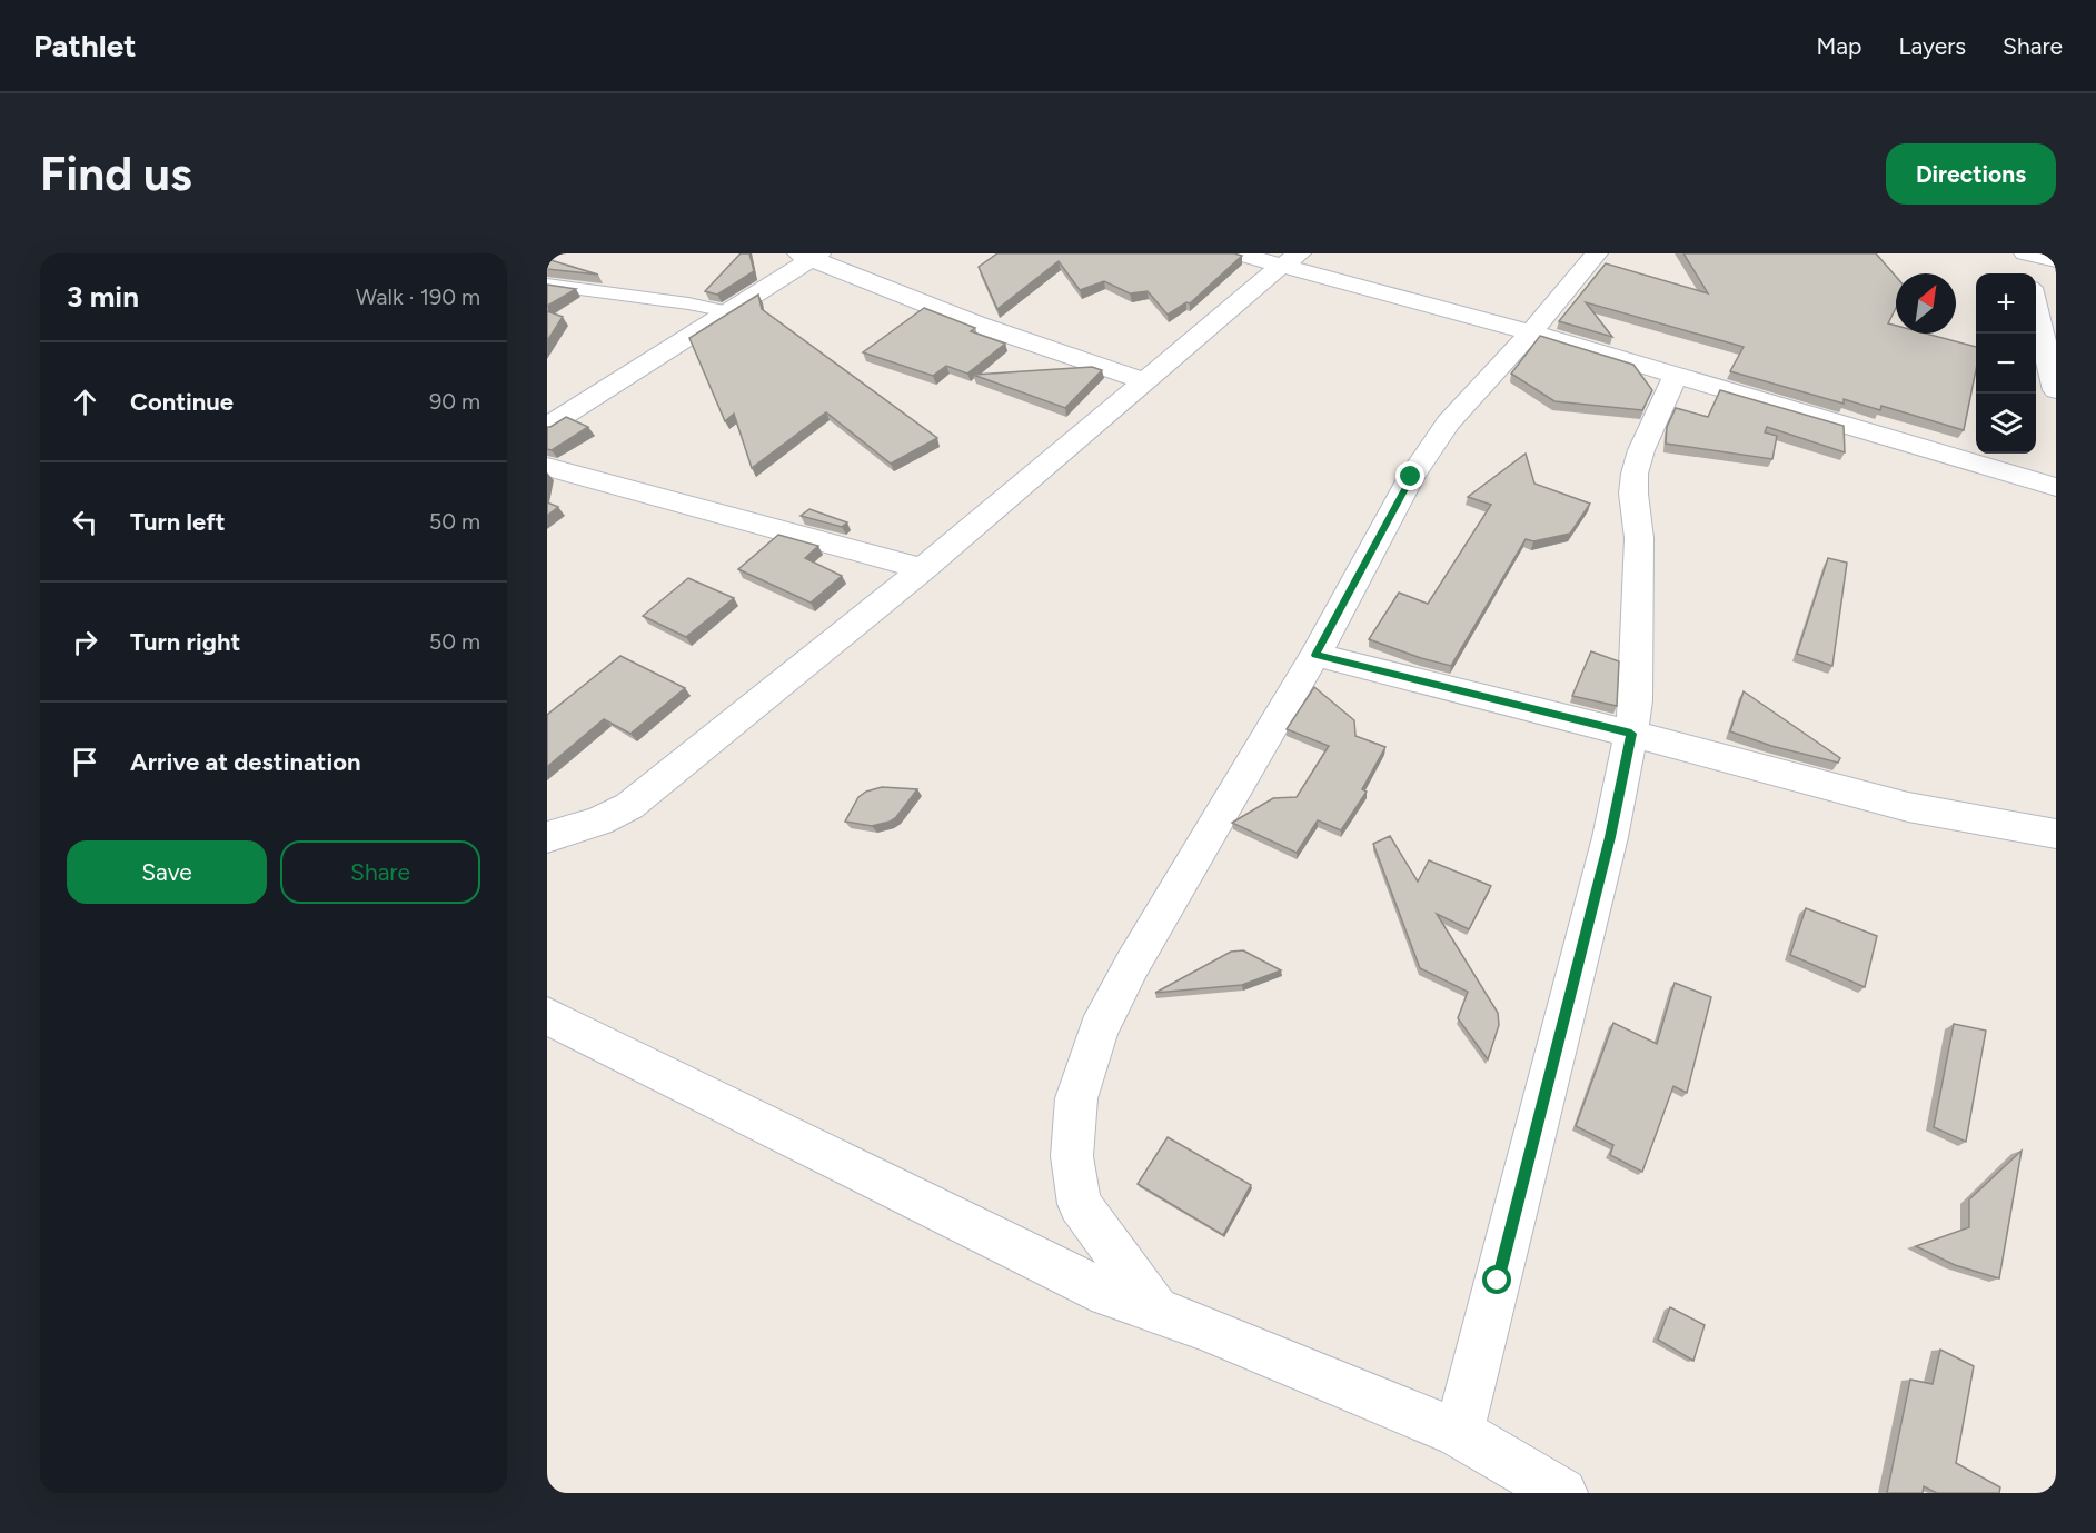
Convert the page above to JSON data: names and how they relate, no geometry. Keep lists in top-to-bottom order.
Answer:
{
  "north": "top right",
  "page": {
    "header": "Pathlet",
    "nav": ["Map", "Layers", "Share"],
    "buttons": [
      "Directions",
      ["Save", "Share"]
    ],
    "title": "Find us",
    "heading": ["3 min", "Walk · 190 m"],
    "map_buttons": ["+", "−"],
    "list": [
      ["Continue", "90 m"],
      ["Turn left", "50 m"],
      ["Turn right", "50 m"],
      "Arrive at destination"
    ]
  }
}
